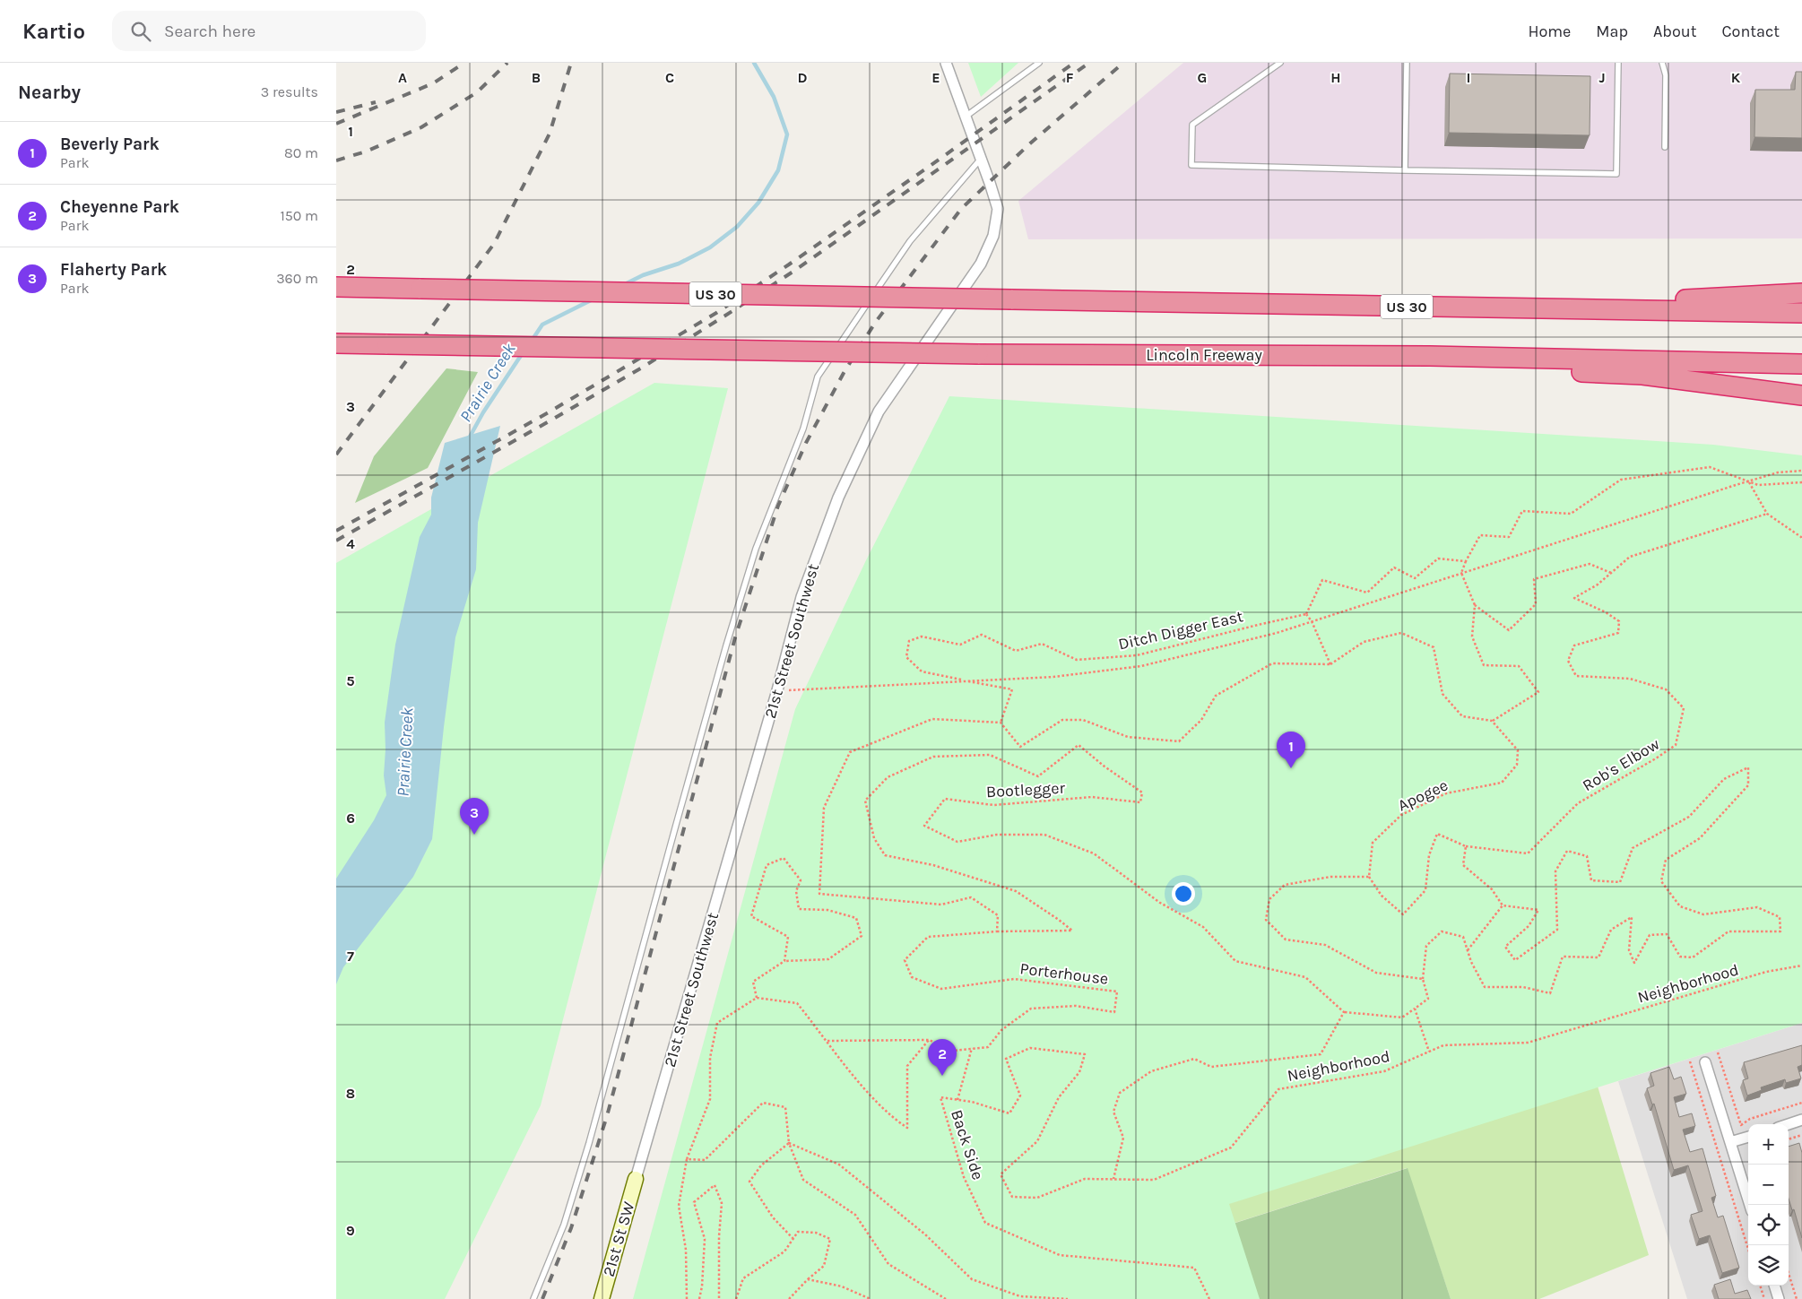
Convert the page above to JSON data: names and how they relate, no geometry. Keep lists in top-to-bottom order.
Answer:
{
  "streets": {
    "highway": ["US 30", "Lincoln Freeway"],
    "street": ["21st Street Southwest", "21st St SW"],
    "path": [
      "Ditch Digger East",
      "Rob's Elbow",
      "Bootlegger",
      "Apogee",
      "Porterhouse",
      "Neighborhood",
      "Back Side"
    ]
  },
  "crossings": [
    ["21st Street Southwest", "21st St SW"],
    ["Bootlegger", "Porterhouse"],
    ["Neighborhood", "Back Side"]
  ],
  "water": ["Prairie Creek"],
  "page": {
    "header": "Kartio",
    "search": "Search here",
    "nav": [
      "Home",
      "Map",
      "About",
      "Contact"
    ],
    "heading": ["Nearby", "3 results"],
    "list": [
      {
        "mark": "1",
        "name": "Beverly Park",
        "note": "Park",
        "value": "80 m"
      },
      {
        "mark": "2",
        "name": "Cheyenne Park",
        "note": "Park",
        "value": "150 m"
      },
      {
        "mark": "3",
        "name": "Flaherty Park",
        "note": "Park",
        "value": "360 m"
      }
    ],
    "pins": ["1", "3", "2"],
    "map_buttons": ["+", "−"]
  },
  "grid": {
    "columns": [
      "A",
      "B",
      "C",
      "D",
      "E",
      "F",
      "G",
      "H",
      "I",
      "J",
      "K"
    ],
    "rows": [
      "1",
      "2",
      "3",
      "4",
      "5",
      "6",
      "7",
      "8",
      "9"
    ]
  }
}
